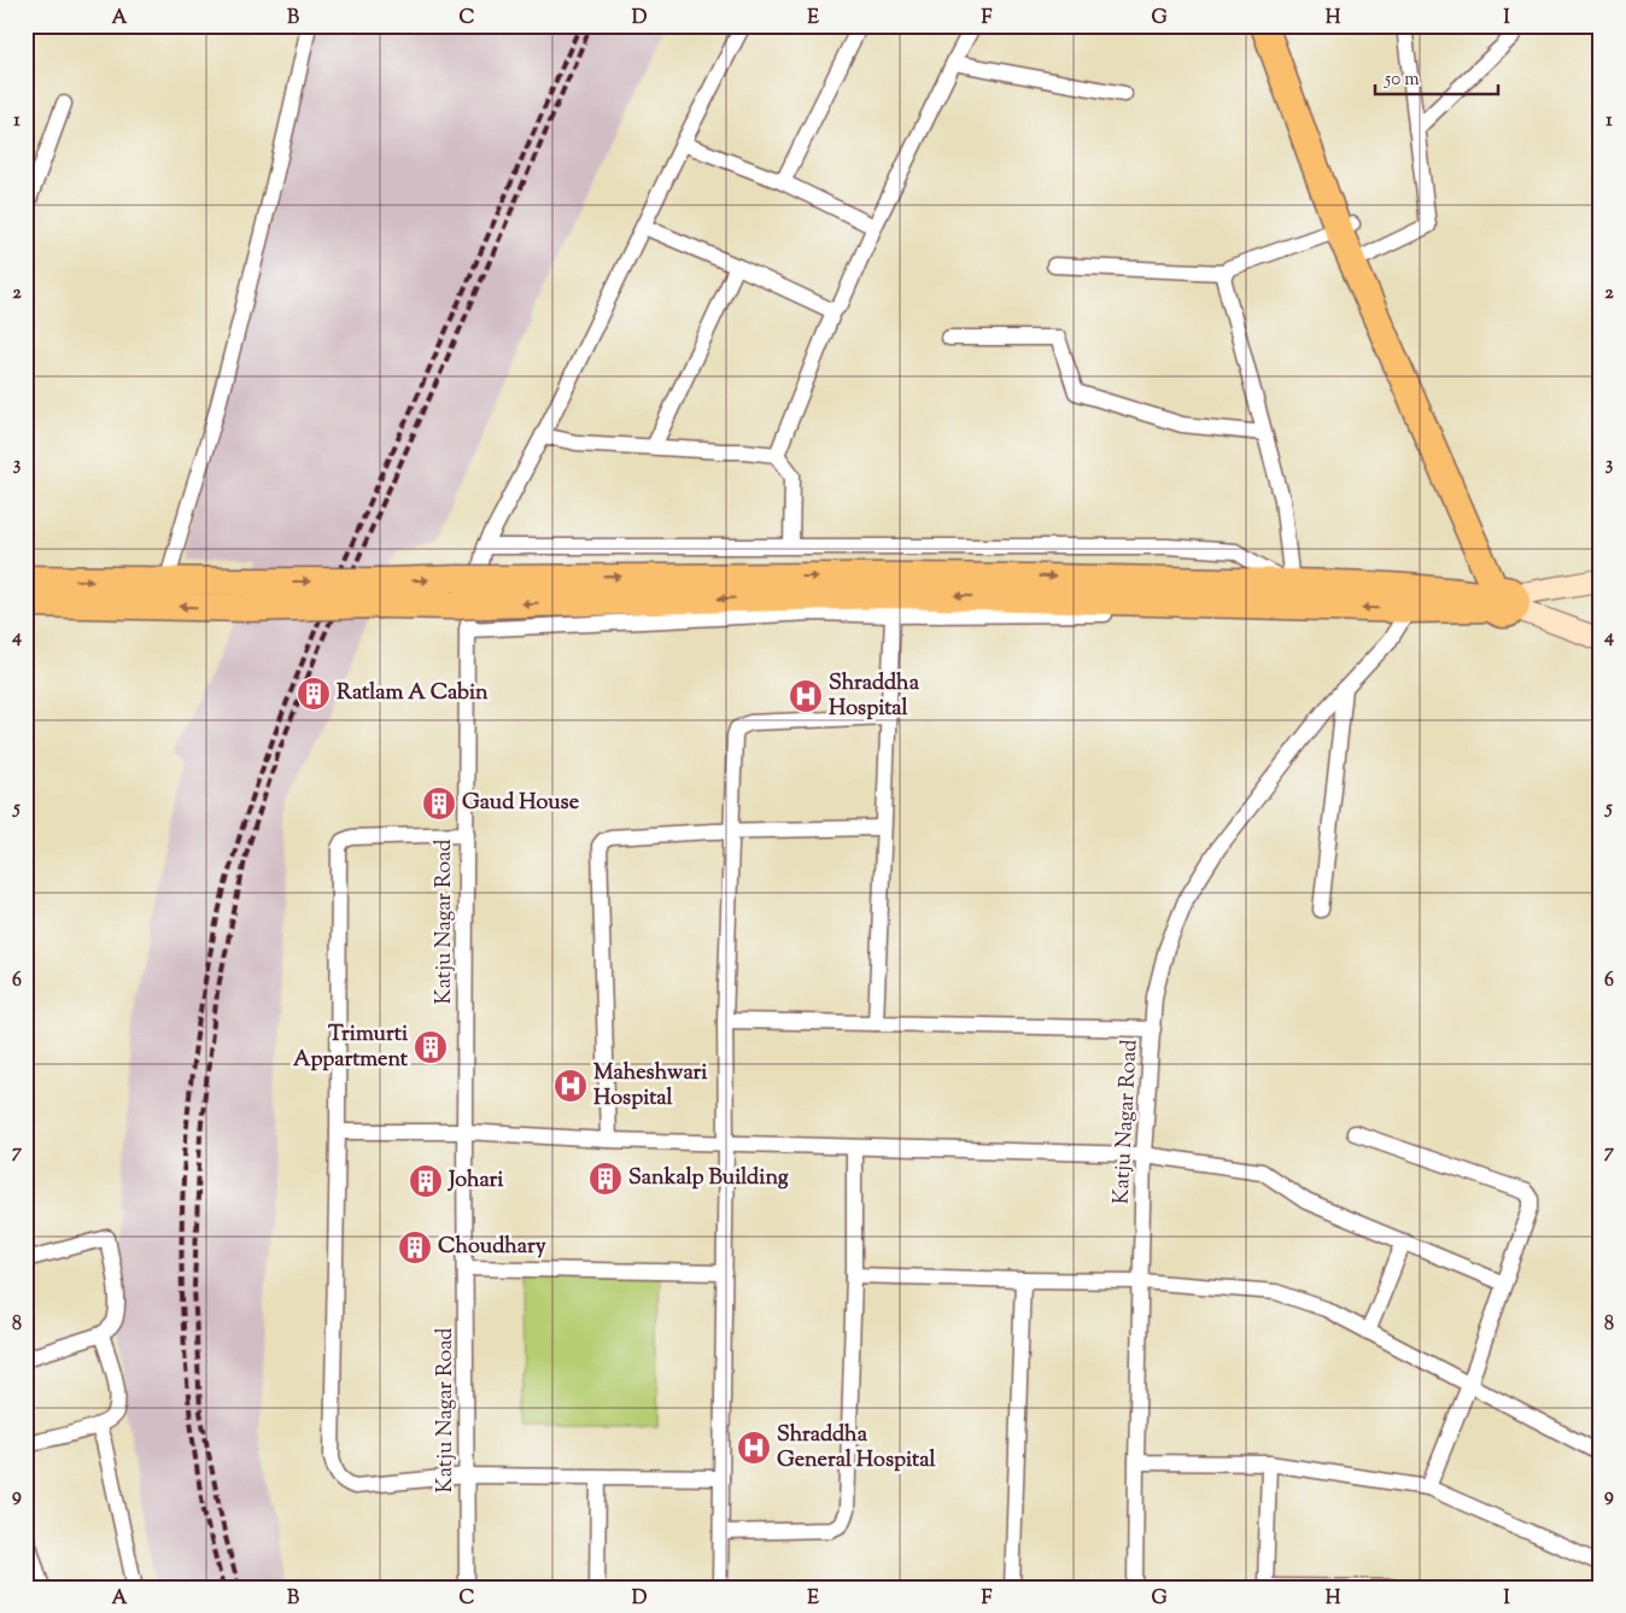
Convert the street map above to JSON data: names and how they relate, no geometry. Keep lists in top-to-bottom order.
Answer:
{
  "streets": {
    "street": ["Katju Nagar Road"]
  },
  "places": {
    "building": [
      "Ratlam A Cabin",
      "Gaud House",
      "Trimurti Appartment",
      "Sankalp Building",
      "Johari",
      "Choudhary"
    ],
    "hospital": ["Shraddha Hospital", "Maheshwari Hospital", "Shraddha General Hospital"]
  },
  "scale_bar": "50 m",
  "grid": {
    "columns": [
      "A",
      "B",
      "C",
      "D",
      "E",
      "F",
      "G",
      "H",
      "I"
    ],
    "rows": [
      "1",
      "2",
      "3",
      "4",
      "5",
      "6",
      "7",
      "8",
      "9"
    ]
  }
}
